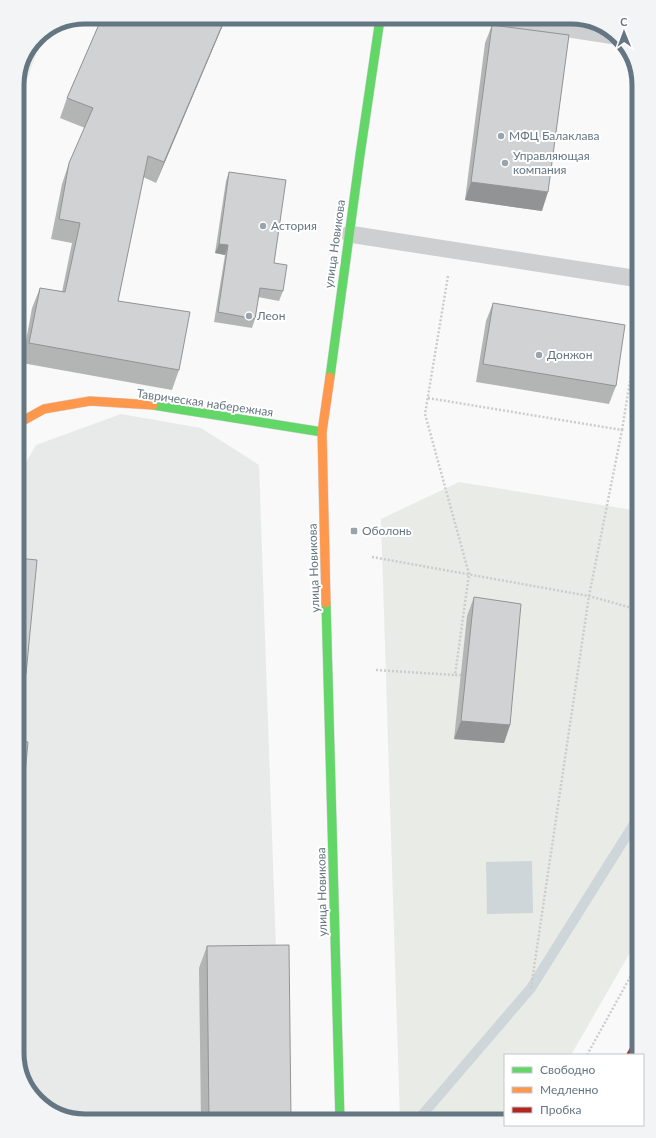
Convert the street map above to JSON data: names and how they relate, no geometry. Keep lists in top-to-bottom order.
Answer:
{
  "streets": {
    "main road": ["улица Новикова", "Таврическая набережная"]
  },
  "crossings": [
    ["улица Новикова", "Таврическая набережная"]
  ],
  "places": {
    "other": [
      "МФЦ Балаклава",
      "Управляющая компания",
      "Астория",
      "Леон",
      "Донжон"
    ],
    "transit": ["Оболонь"]
  },
  "legend": ["Свободно", "Медленно", "Пробка"],
  "north": "top"
}
